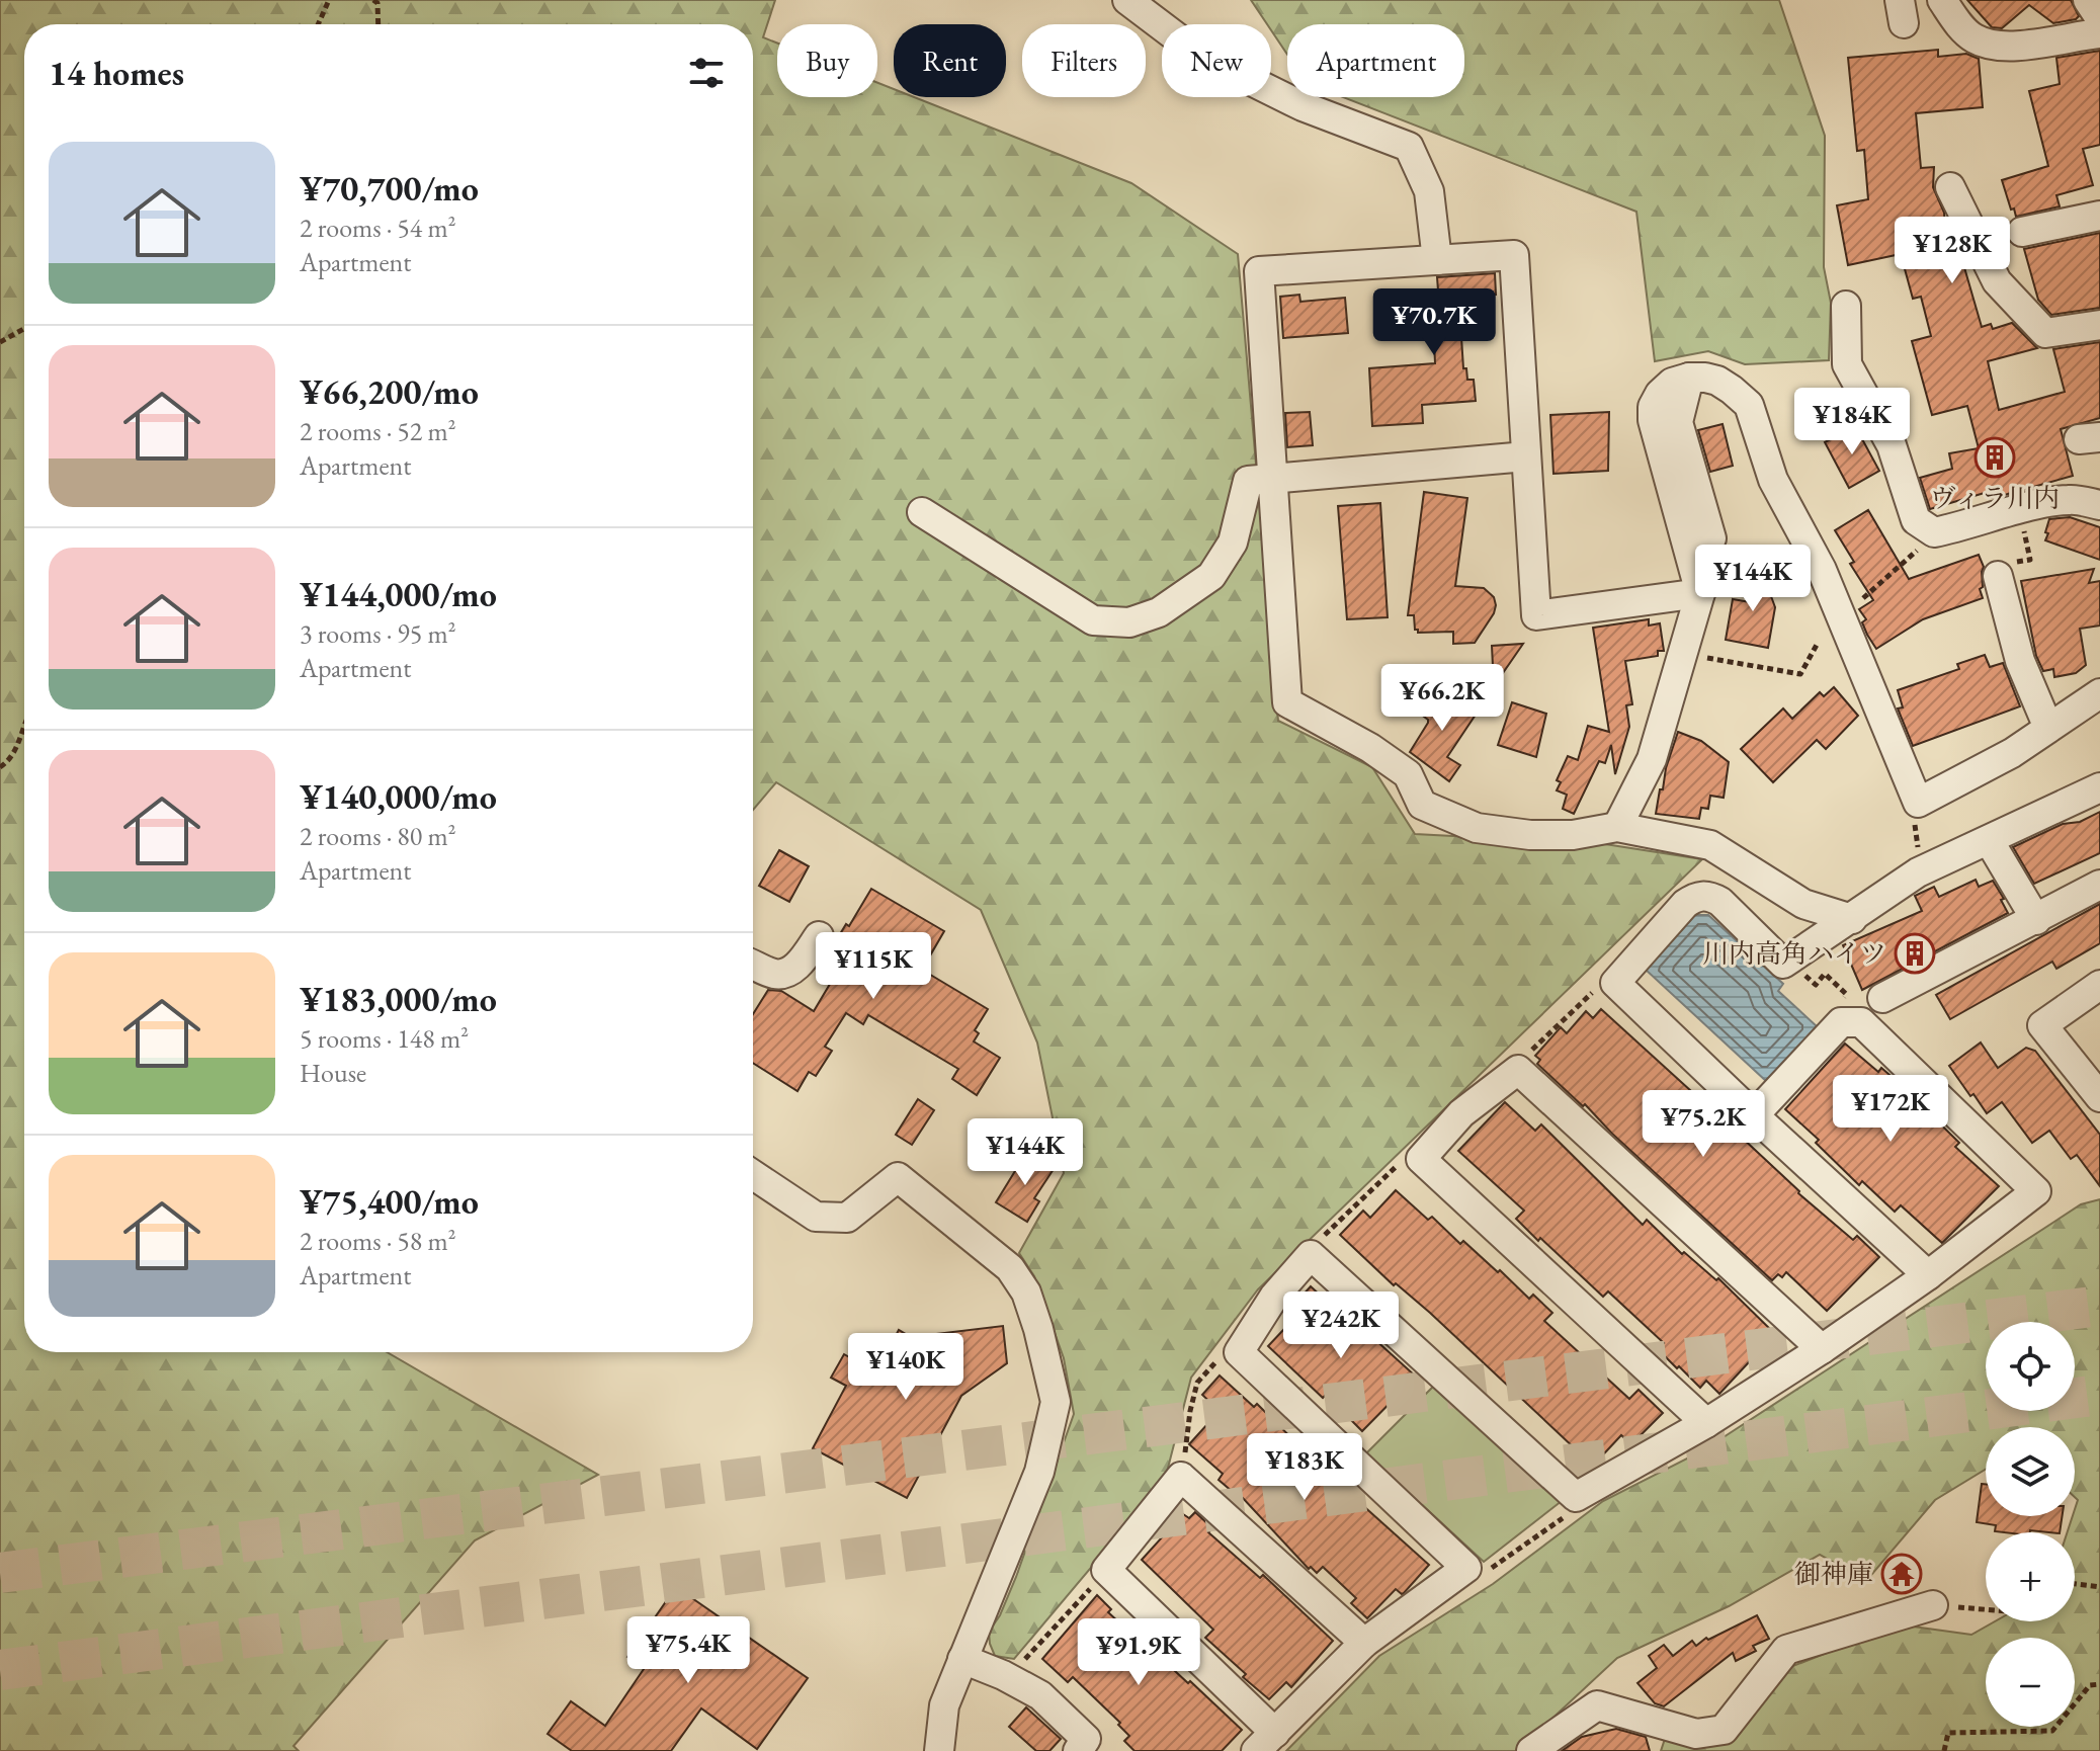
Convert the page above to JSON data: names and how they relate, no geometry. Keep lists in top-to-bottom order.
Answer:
{
  "places": {
    "building": ["ヴィラ川内", "川内高角ハイツ"],
    "temple": ["御神庫"]
  },
  "page": {
    "chip": [
      "Buy",
      "Rent",
      "Filters",
      "New",
      "Apartment"
    ],
    "heading": "14 homes",
    "list": [
      {
        "name": "¥70,700/mo",
        "note": "2 rooms · 54 m² · Apartment"
      },
      {
        "name": "¥66,200/mo",
        "note": "2 rooms · 52 m² · Apartment"
      },
      {
        "name": "¥144,000/mo",
        "note": "3 rooms · 95 m² · Apartment"
      },
      {
        "name": "¥140,000/mo",
        "note": "2 rooms · 80 m² · Apartment"
      },
      {
        "name": "¥183,000/mo",
        "note": "5 rooms · 148 m² · House"
      },
      {
        "name": "¥75,400/mo",
        "note": "2 rooms · 58 m² · Apartment"
      }
    ],
    "price": [
      "¥128K",
      "¥70.7K",
      "¥184K",
      "¥144K",
      "¥66.2K",
      "¥115K",
      "¥172K",
      "¥75.2K",
      "¥144K",
      "¥242K",
      "¥140K",
      "¥183K",
      "¥75.4K",
      "¥91.9K"
    ],
    "map_buttons": ["+", "−"]
  }
}
